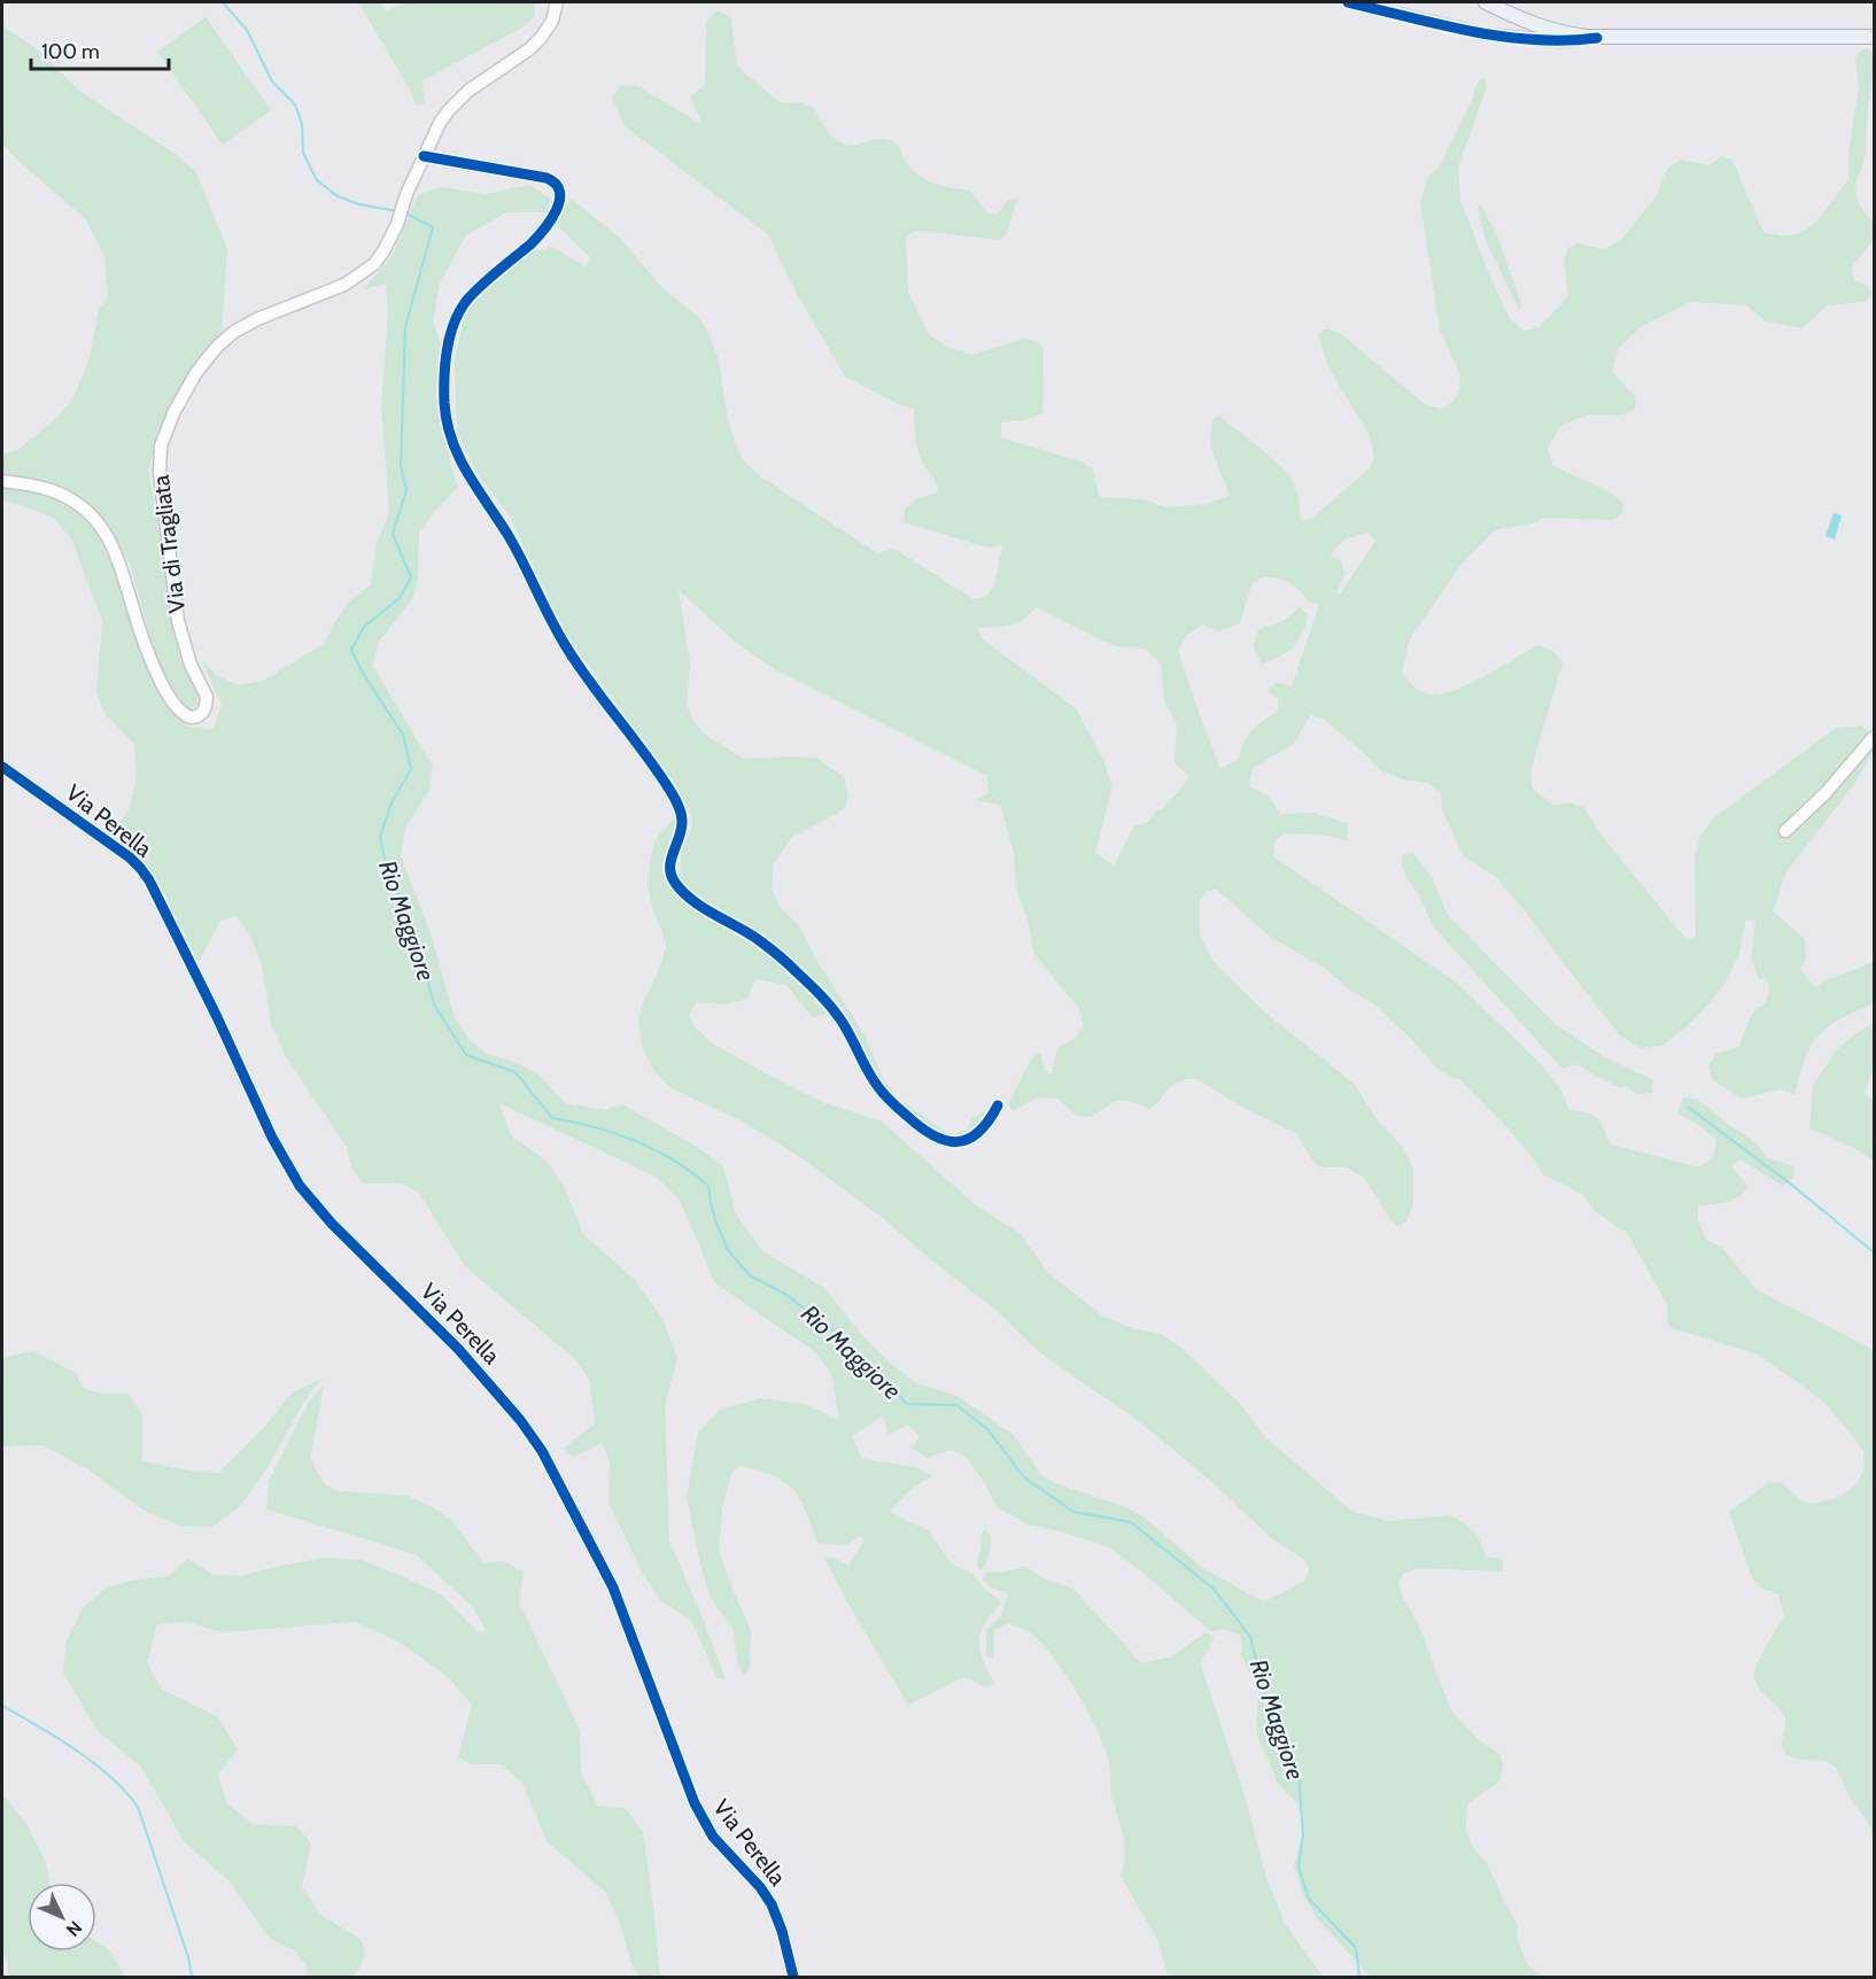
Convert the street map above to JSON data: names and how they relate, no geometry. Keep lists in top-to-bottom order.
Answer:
{
  "streets": {
    "street": ["Via di Tragliata", "Via Perella"]
  },
  "water": ["Rio Maggiore"],
  "scale_bar": "100 m",
  "north": "bottom right"
}
